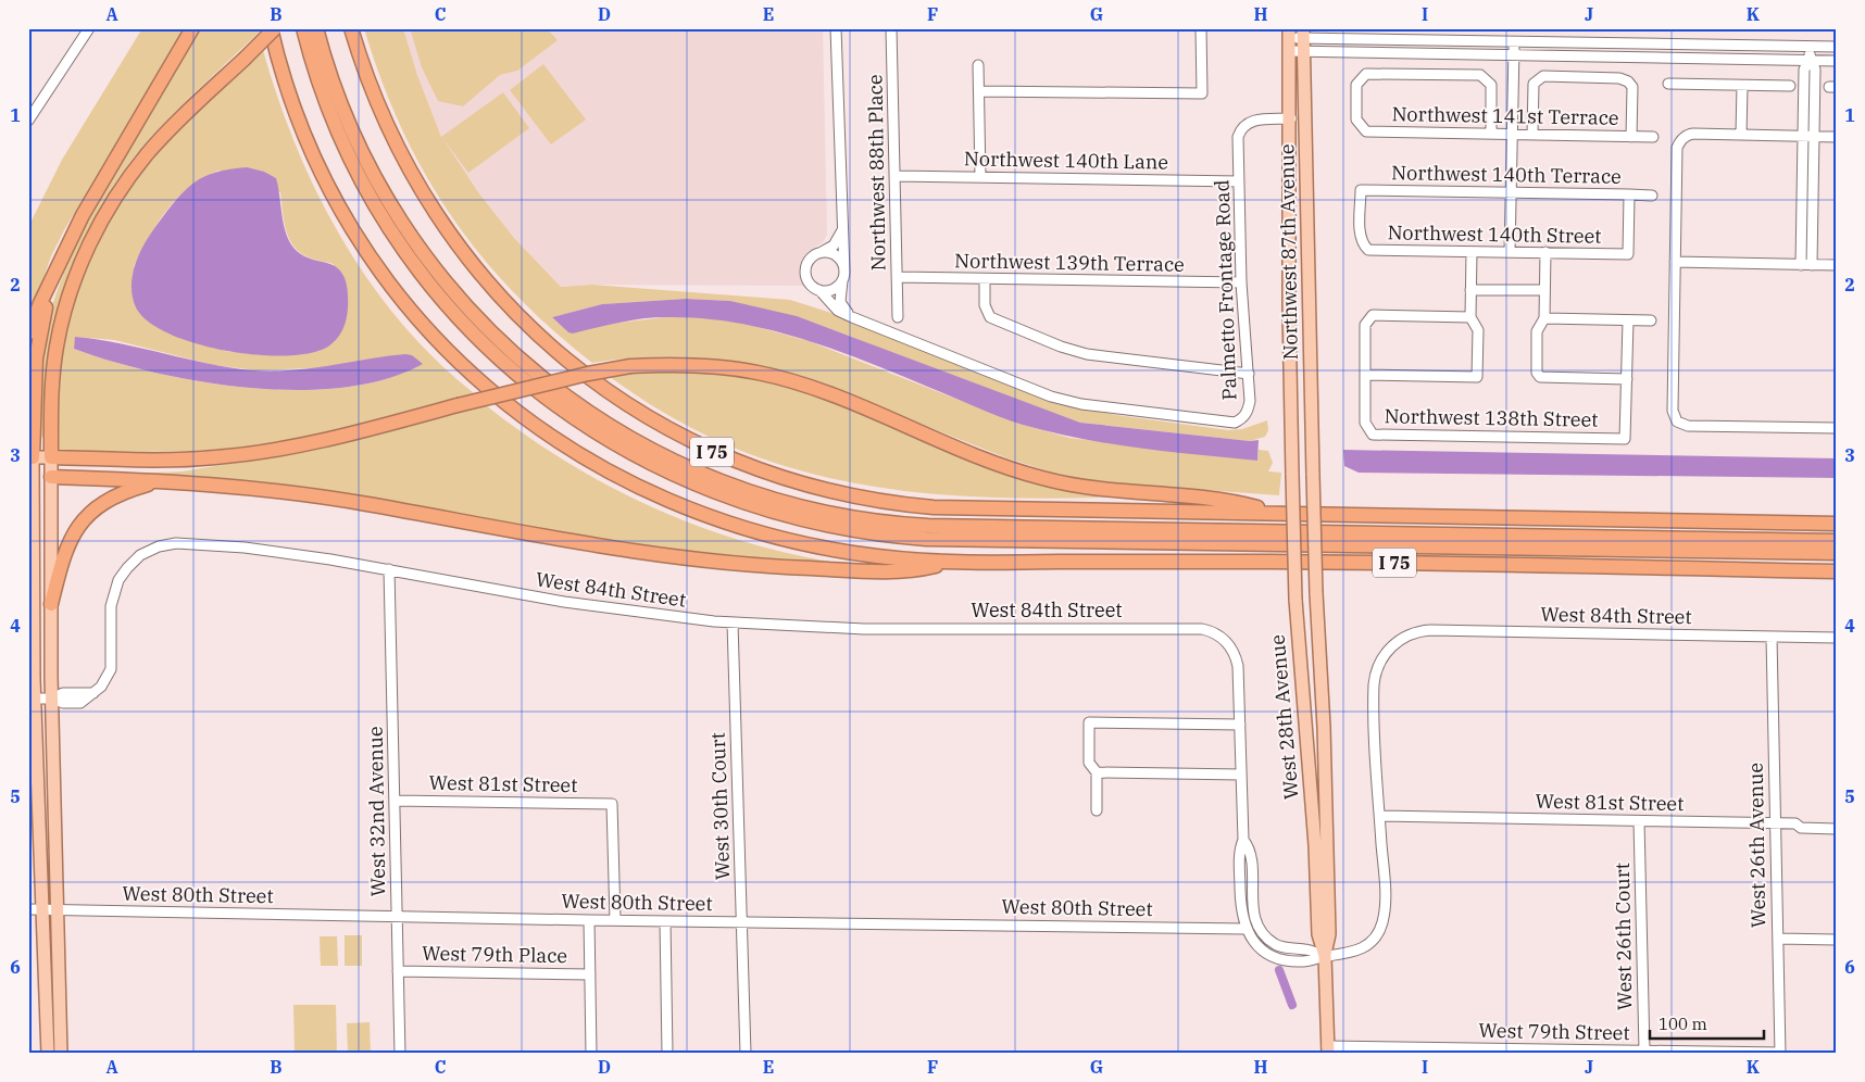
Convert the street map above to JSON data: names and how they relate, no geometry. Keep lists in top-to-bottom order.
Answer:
{
  "streets": {
    "highway": ["I 75"],
    "main road": ["Northwest 87th Avenue", "West 28th Avenue"],
    "street": [
      "Northwest 141st Terrace",
      "Northwest 140th Lane",
      "Northwest 88th Place",
      "Northwest 140th Terrace",
      "Northwest 140th Street",
      "Northwest 139th Terrace",
      "Palmetto Frontage Road",
      "Northwest 138th Street",
      "West 84th Street",
      "West 81st Street",
      "West 30th Court",
      "West 32nd Avenue",
      "West 26th Avenue",
      "West 80th Street",
      "West 26th Court",
      "West 79th Place",
      "West 79th Street"
    ]
  },
  "crossings": [
    ["Northwest 140th Lane", "Northwest 88th Place"],
    ["Northwest 140th Lane", "Palmetto Frontage Road"],
    ["Northwest 88th Place", "Northwest 139th Terrace"],
    ["Northwest 140th Terrace", "Northwest 140th Street"],
    ["Northwest 87th Avenue", "Palmetto Frontage Road"],
    ["Northwest 87th Avenue", "West 28th Avenue"],
    ["Northwest 139th Terrace", "Palmetto Frontage Road"],
    ["West 84th Street", "West 81st Street"],
    ["West 84th Street", "West 30th Court"],
    ["West 84th Street", "West 32nd Avenue"],
    ["West 84th Street", "West 26th Avenue"],
    ["West 28th Avenue", "West 79th Street"],
    ["West 81st Street", "West 32nd Avenue"],
    ["West 81st Street", "West 26th Avenue"],
    ["West 81st Street", "West 80th Street"],
    ["West 81st Street", "West 26th Court"],
    ["West 30th Court", "West 80th Street"],
    ["West 32nd Avenue", "West 80th Street"],
    ["West 32nd Avenue", "West 79th Place"],
    ["West 26th Avenue", "West 79th Street"],
    ["West 26th Court", "West 79th Street"]
  ],
  "scale_bar": "100 m",
  "grid": {
    "columns": [
      "A",
      "B",
      "C",
      "D",
      "E",
      "F",
      "G",
      "H",
      "I",
      "J",
      "K"
    ],
    "rows": [
      "1",
      "2",
      "3",
      "4",
      "5",
      "6"
    ]
  }
}
